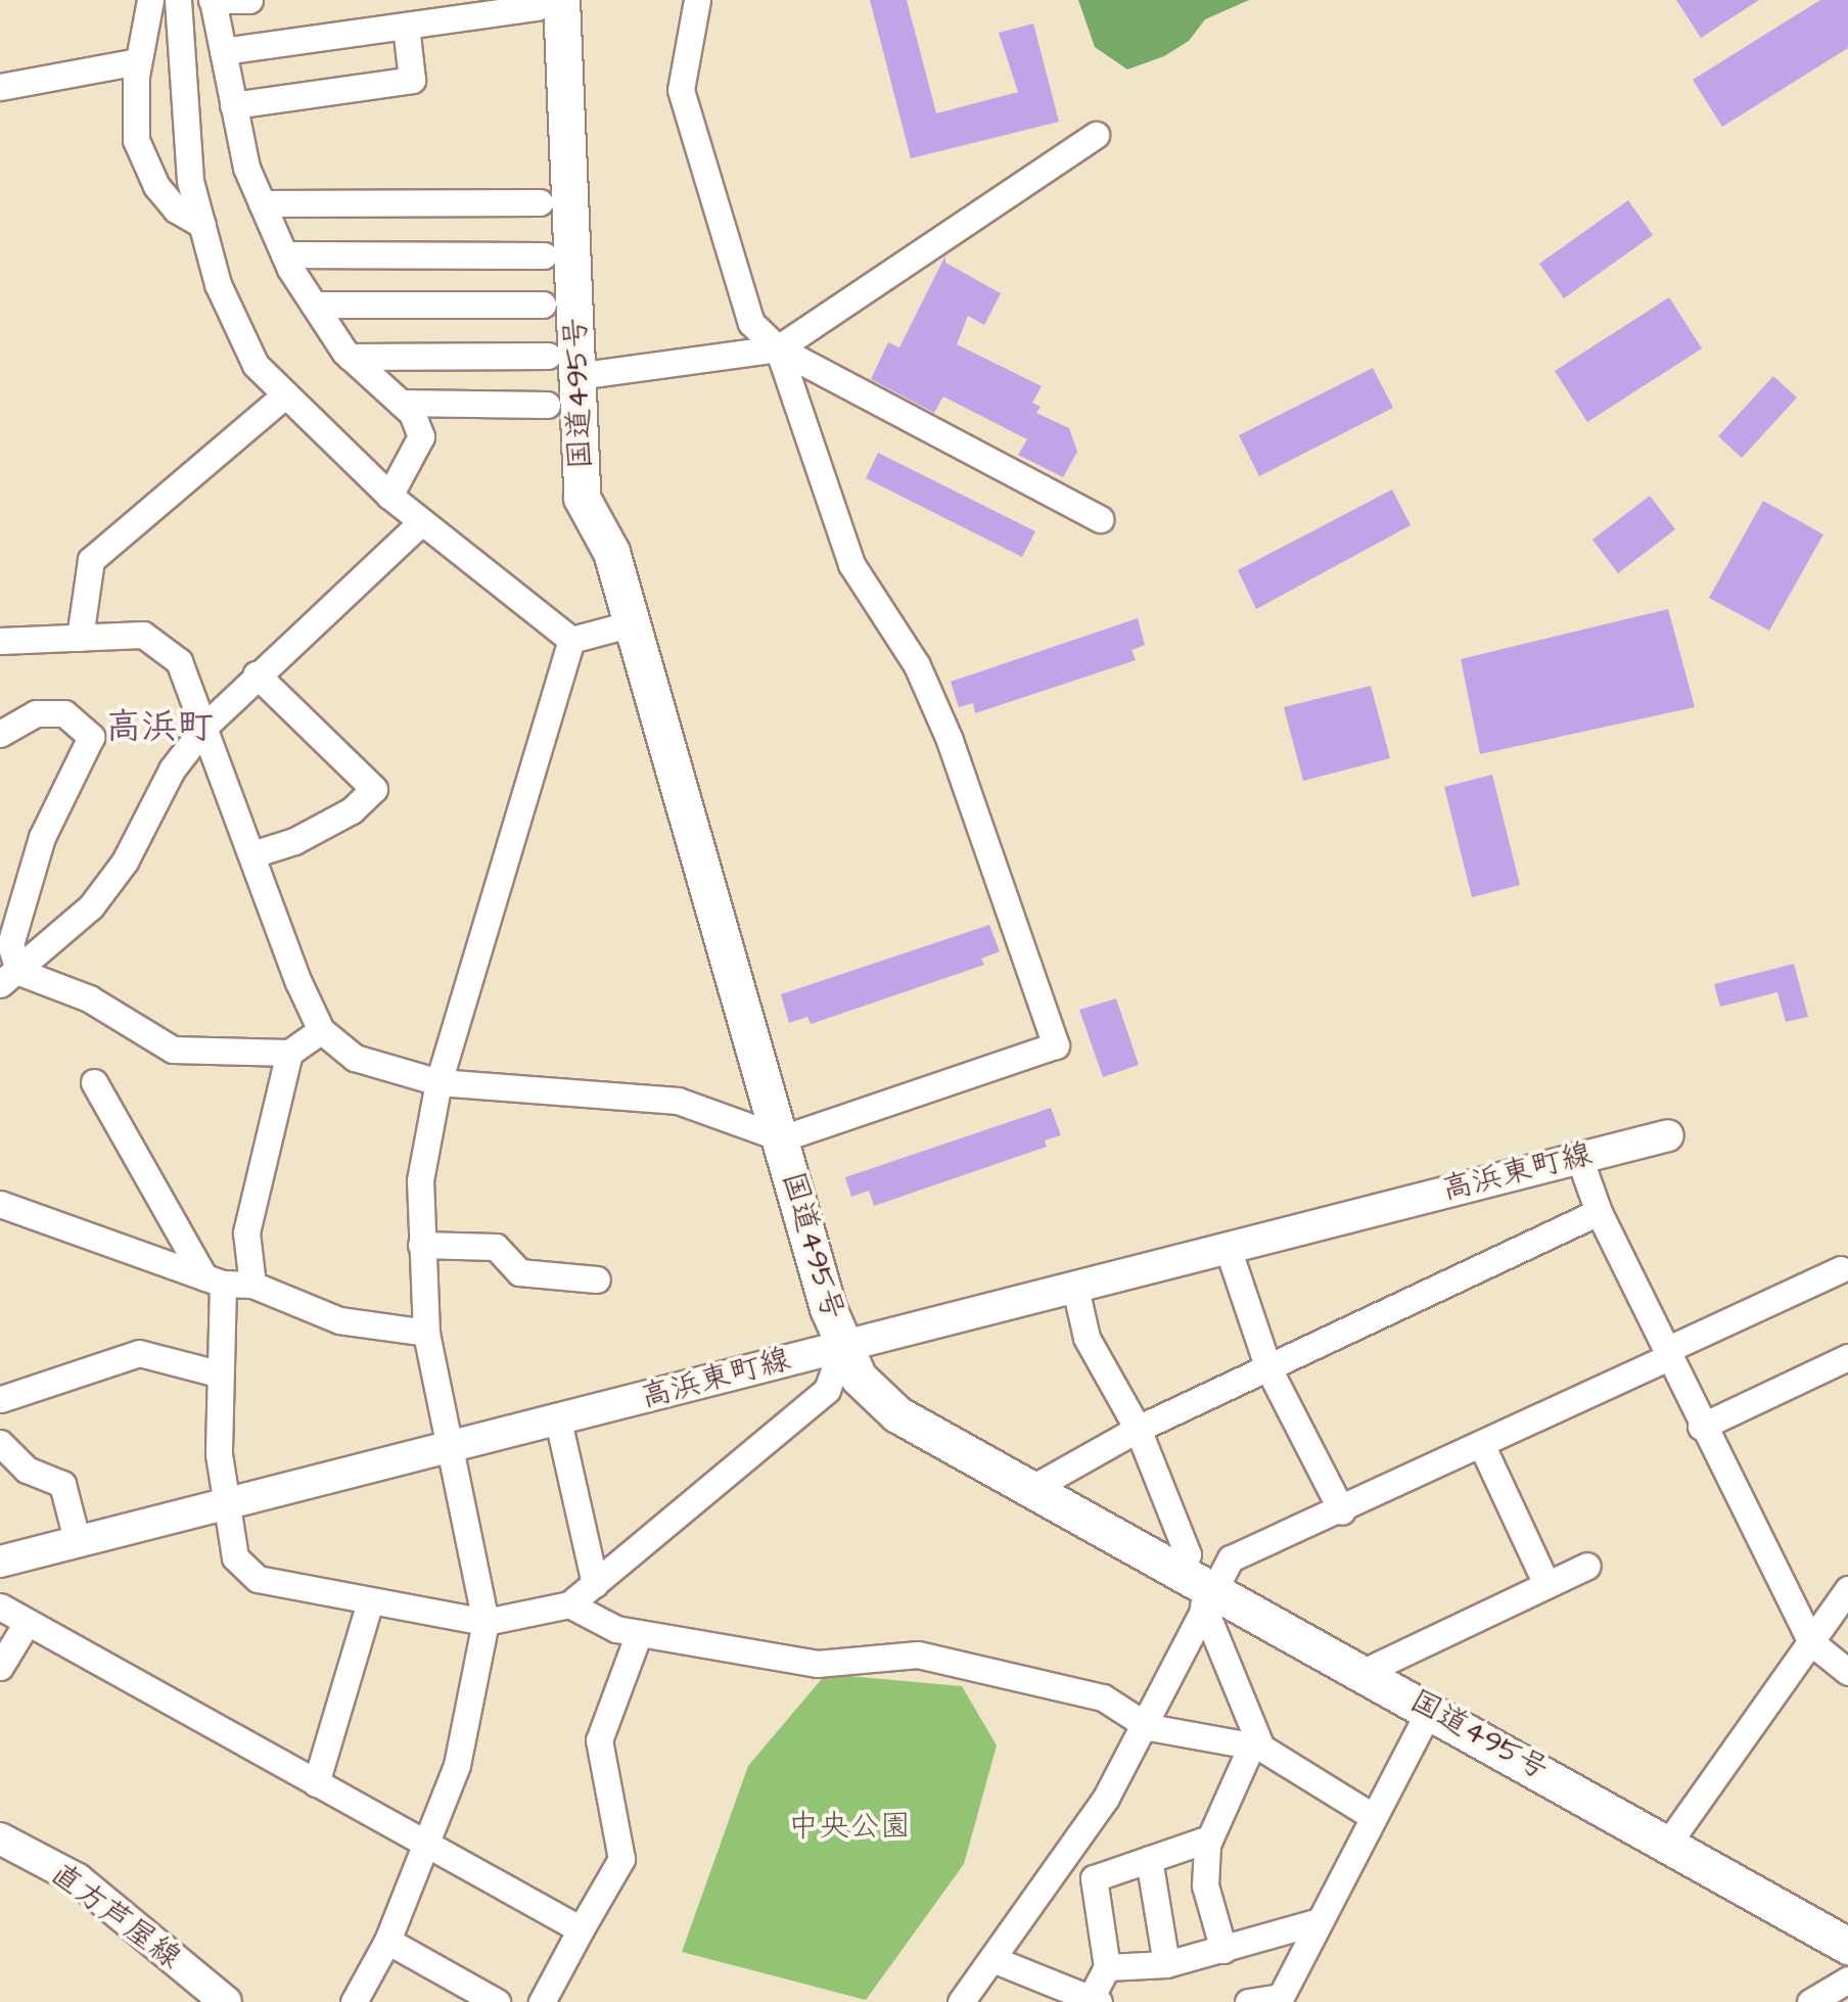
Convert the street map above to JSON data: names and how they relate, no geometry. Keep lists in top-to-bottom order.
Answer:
{
  "streets": {
    "highway": ["国道495号"],
    "main road": ["高浜東町線", "直方芦屋線"]
  },
  "crossings": [
    ["国道495号", "高浜東町線"]
  ],
  "districts": ["高浜町"],
  "parks": ["中央公園"]
}
